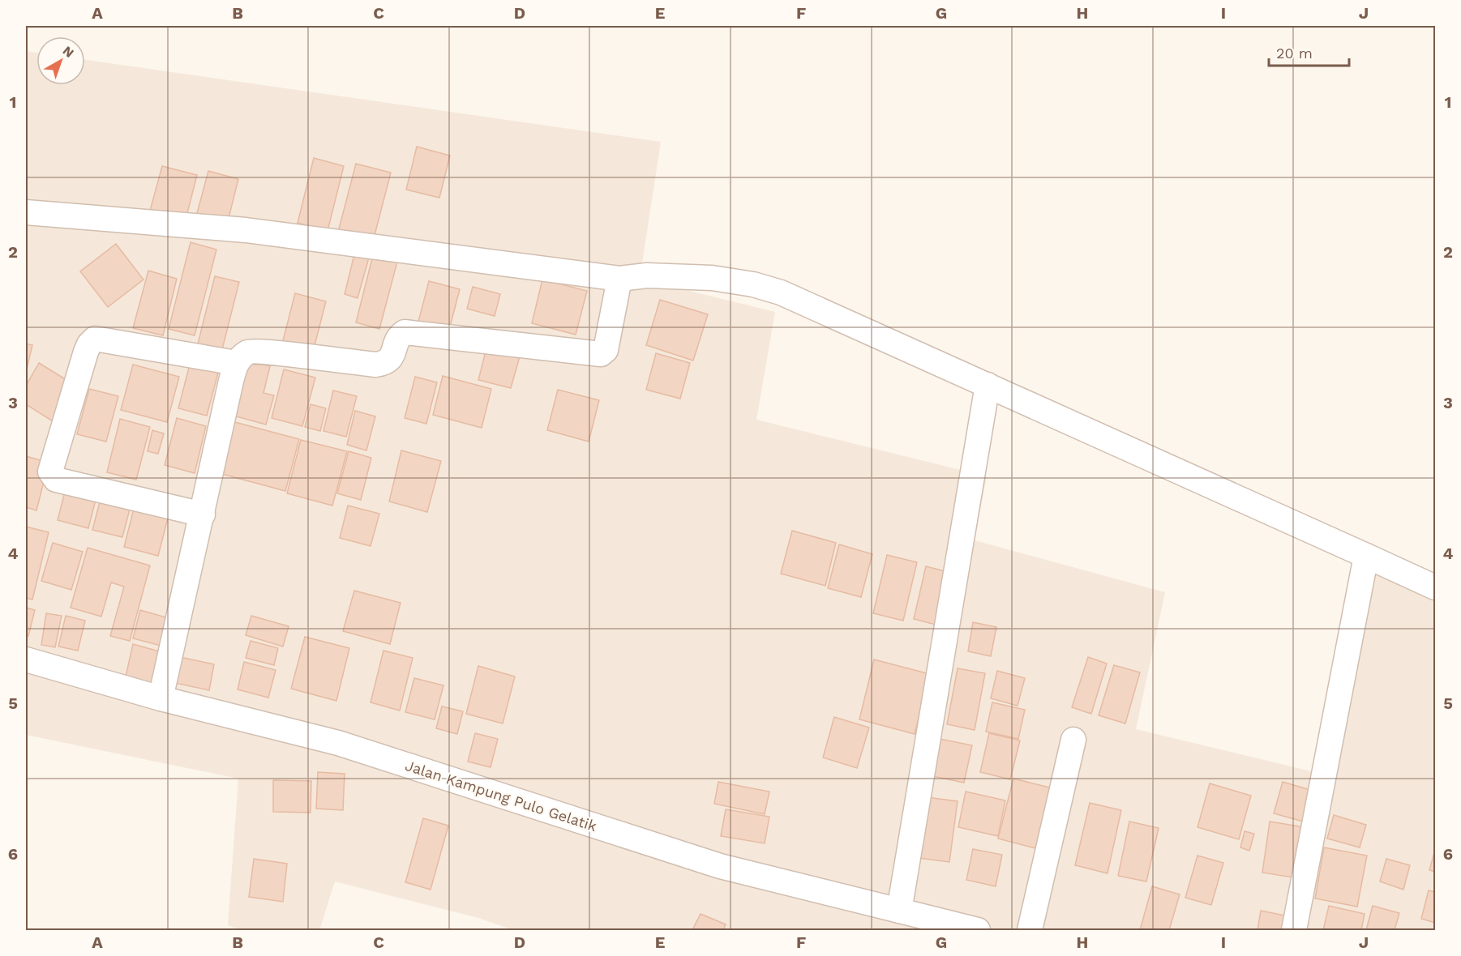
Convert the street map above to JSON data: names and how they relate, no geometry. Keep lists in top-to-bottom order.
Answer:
{
  "streets": {
    "street": ["Jalan Kampung Pulo Gelatik"]
  },
  "scale_bar": "20 m",
  "north": "top right",
  "grid": {
    "columns": [
      "A",
      "B",
      "C",
      "D",
      "E",
      "F",
      "G",
      "H",
      "I",
      "J"
    ],
    "rows": [
      "1",
      "2",
      "3",
      "4",
      "5",
      "6"
    ]
  }
}
